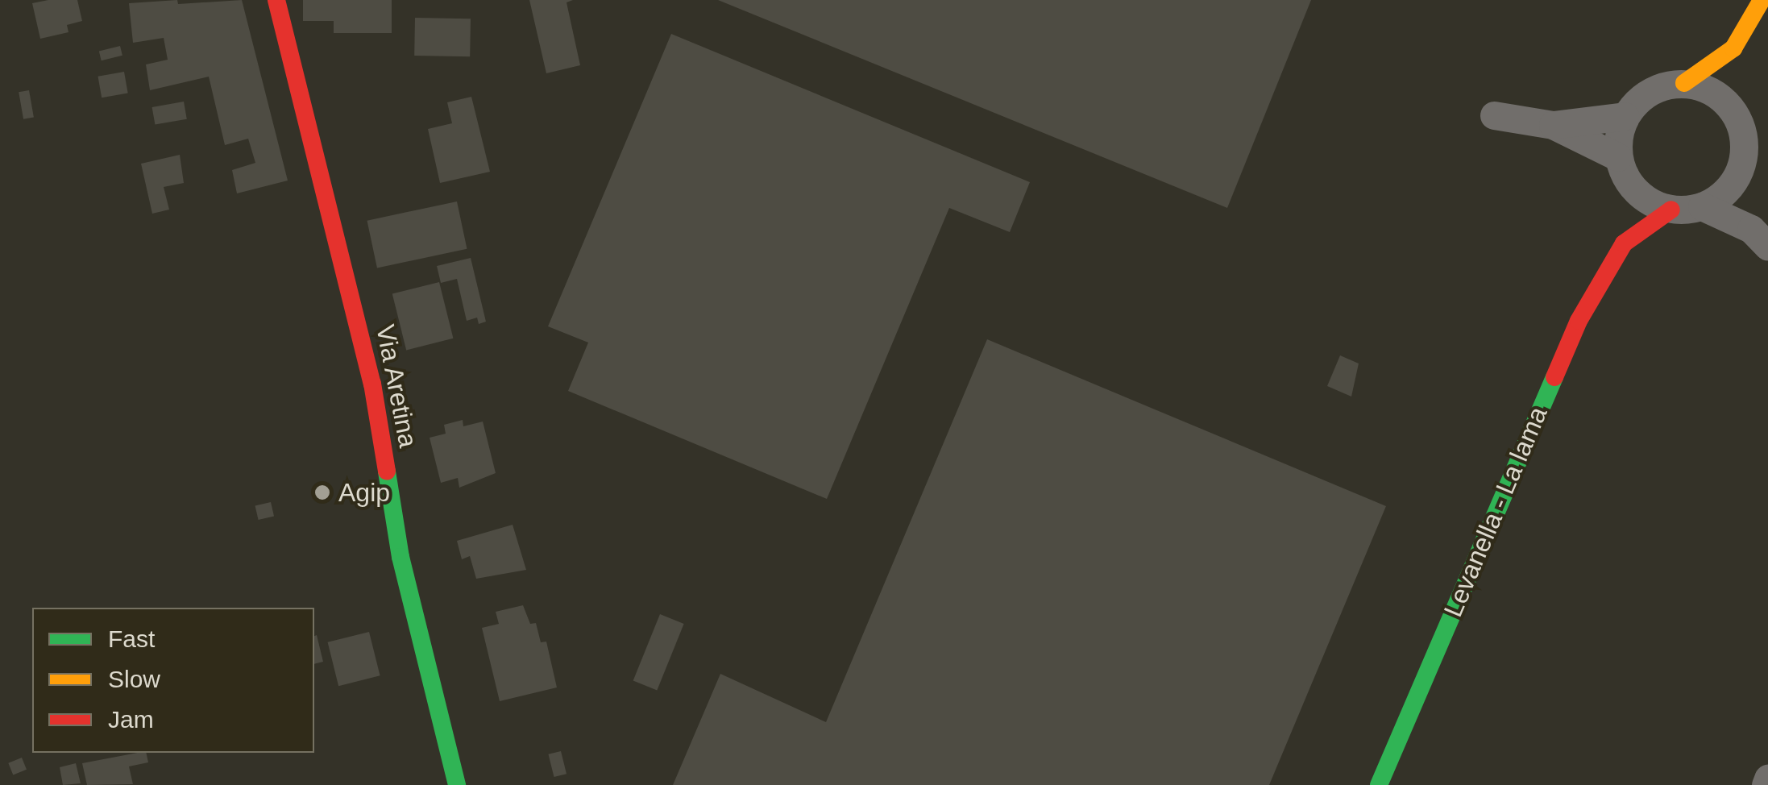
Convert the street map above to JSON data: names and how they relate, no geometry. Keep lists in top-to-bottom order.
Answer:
{
  "streets": {
    "street": ["Via Aretina", "Levanella - La lama"]
  },
  "places": ["Agip"],
  "legend": ["Fast", "Slow", "Jam"]
}
